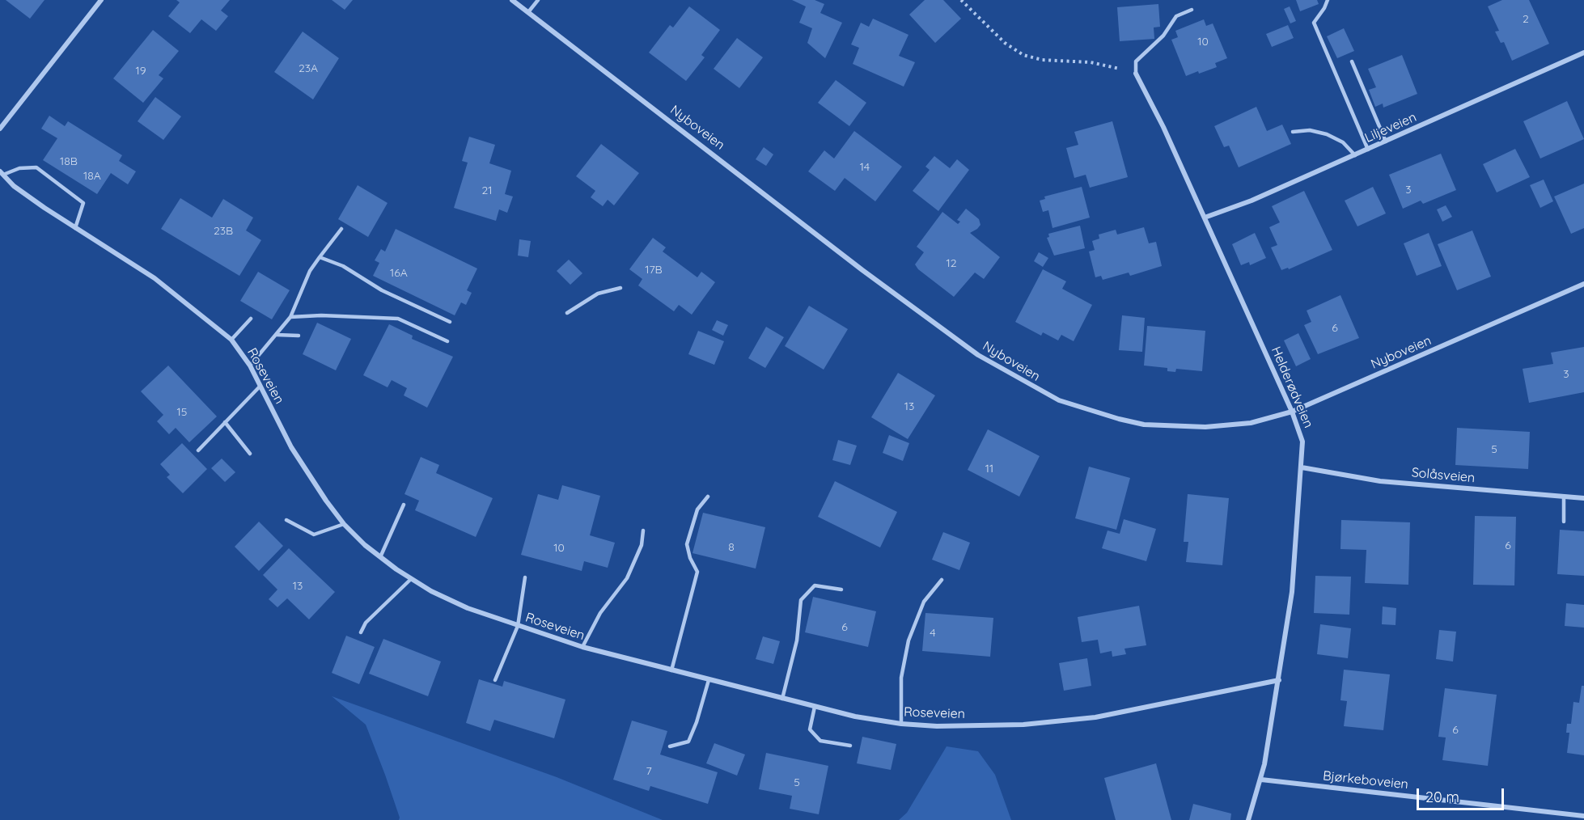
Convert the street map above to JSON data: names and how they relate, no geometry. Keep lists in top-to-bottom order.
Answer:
{
  "streets": {
    "street": [
      "Nyboveien",
      "Liljeveien",
      "Roseveien",
      "Helderødveien",
      "Solåsveien",
      "Bjørkeboveien"
    ]
  },
  "crossings": [
    ["Nyboveien", "Helderødveien"],
    ["Liljeveien", "Helderødveien"],
    ["Roseveien", "Helderødveien"],
    ["Helderødveien", "Solåsveien"],
    ["Helderødveien", "Bjørkeboveien"]
  ],
  "house_numbers": [
    "2",
    "10",
    "23A",
    "19",
    "18B",
    "14",
    "18A",
    "3",
    "21",
    "23B",
    "12",
    "17B",
    "16A",
    "6",
    "3",
    "13",
    "15",
    "5",
    "11",
    "6",
    "8",
    "10",
    "13",
    "6",
    "4",
    "6",
    "7",
    "5"
  ],
  "scale_bar": "20 m"
}
